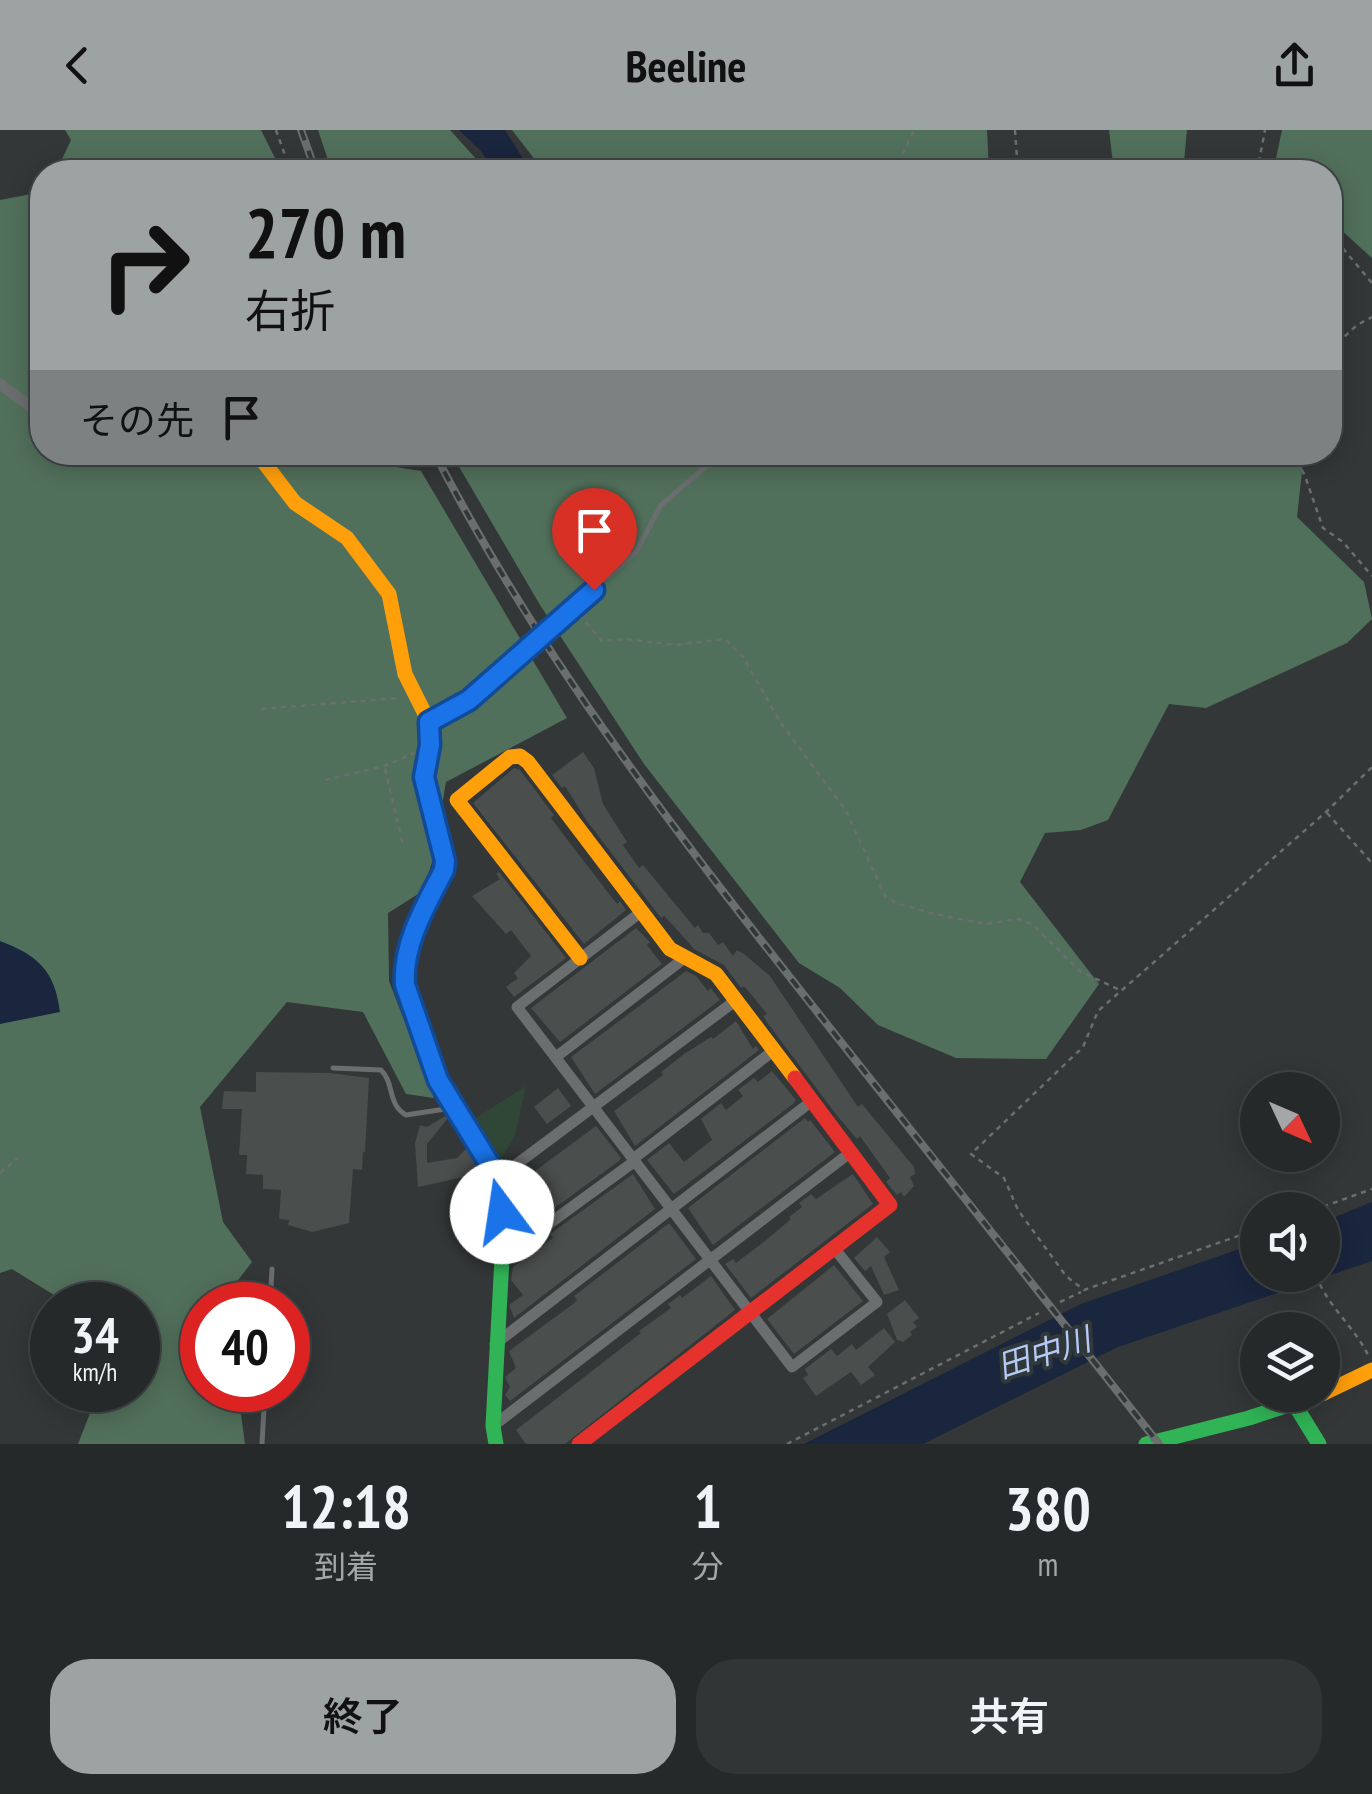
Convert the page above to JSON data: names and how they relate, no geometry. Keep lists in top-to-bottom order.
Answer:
{
  "water": ["田中川"],
  "north": "bottom right",
  "page": {
    "header": "Beeline",
    "turn": ["270 m", "右折"],
    "then": "その先",
    "speed": "34 km/h",
    "limit": "40",
    "eta": [
      "12:18",
      "到着",
      "1",
      "分",
      "380",
      "m"
    ],
    "buttons": ["終了", "共有"]
  }
}
